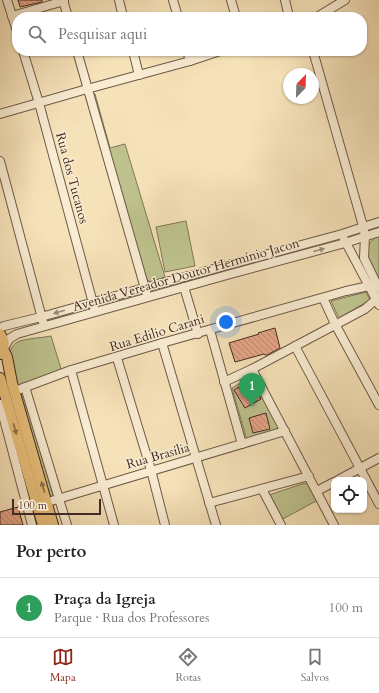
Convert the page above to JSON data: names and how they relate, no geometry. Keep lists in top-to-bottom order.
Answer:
{
  "streets": {
    "street": [
      "Rua dos Tucanos",
      "Avenida Vereador Doutor Hermínio Jacon",
      "Rua Edilio Carani",
      "Rua Brasília"
    ]
  },
  "crossings": [
    ["Rua dos Tucanos", "Avenida Vereador Doutor Hermínio Jacon"]
  ],
  "scale_bar": "100 m",
  "north": "top right",
  "page": {
    "search": "Pesquisar aqui",
    "pins": "1",
    "scale": "100 m",
    "heading": "Por perto",
    "list": [
      {
        "mark": "1",
        "name": "Praça da Igreja",
        "note": "Parque · Rua dos Professores",
        "value": "100 m"
      }
    ],
    "nav": ["Mapa", "Rotas", "Salvos"]
  }
}
